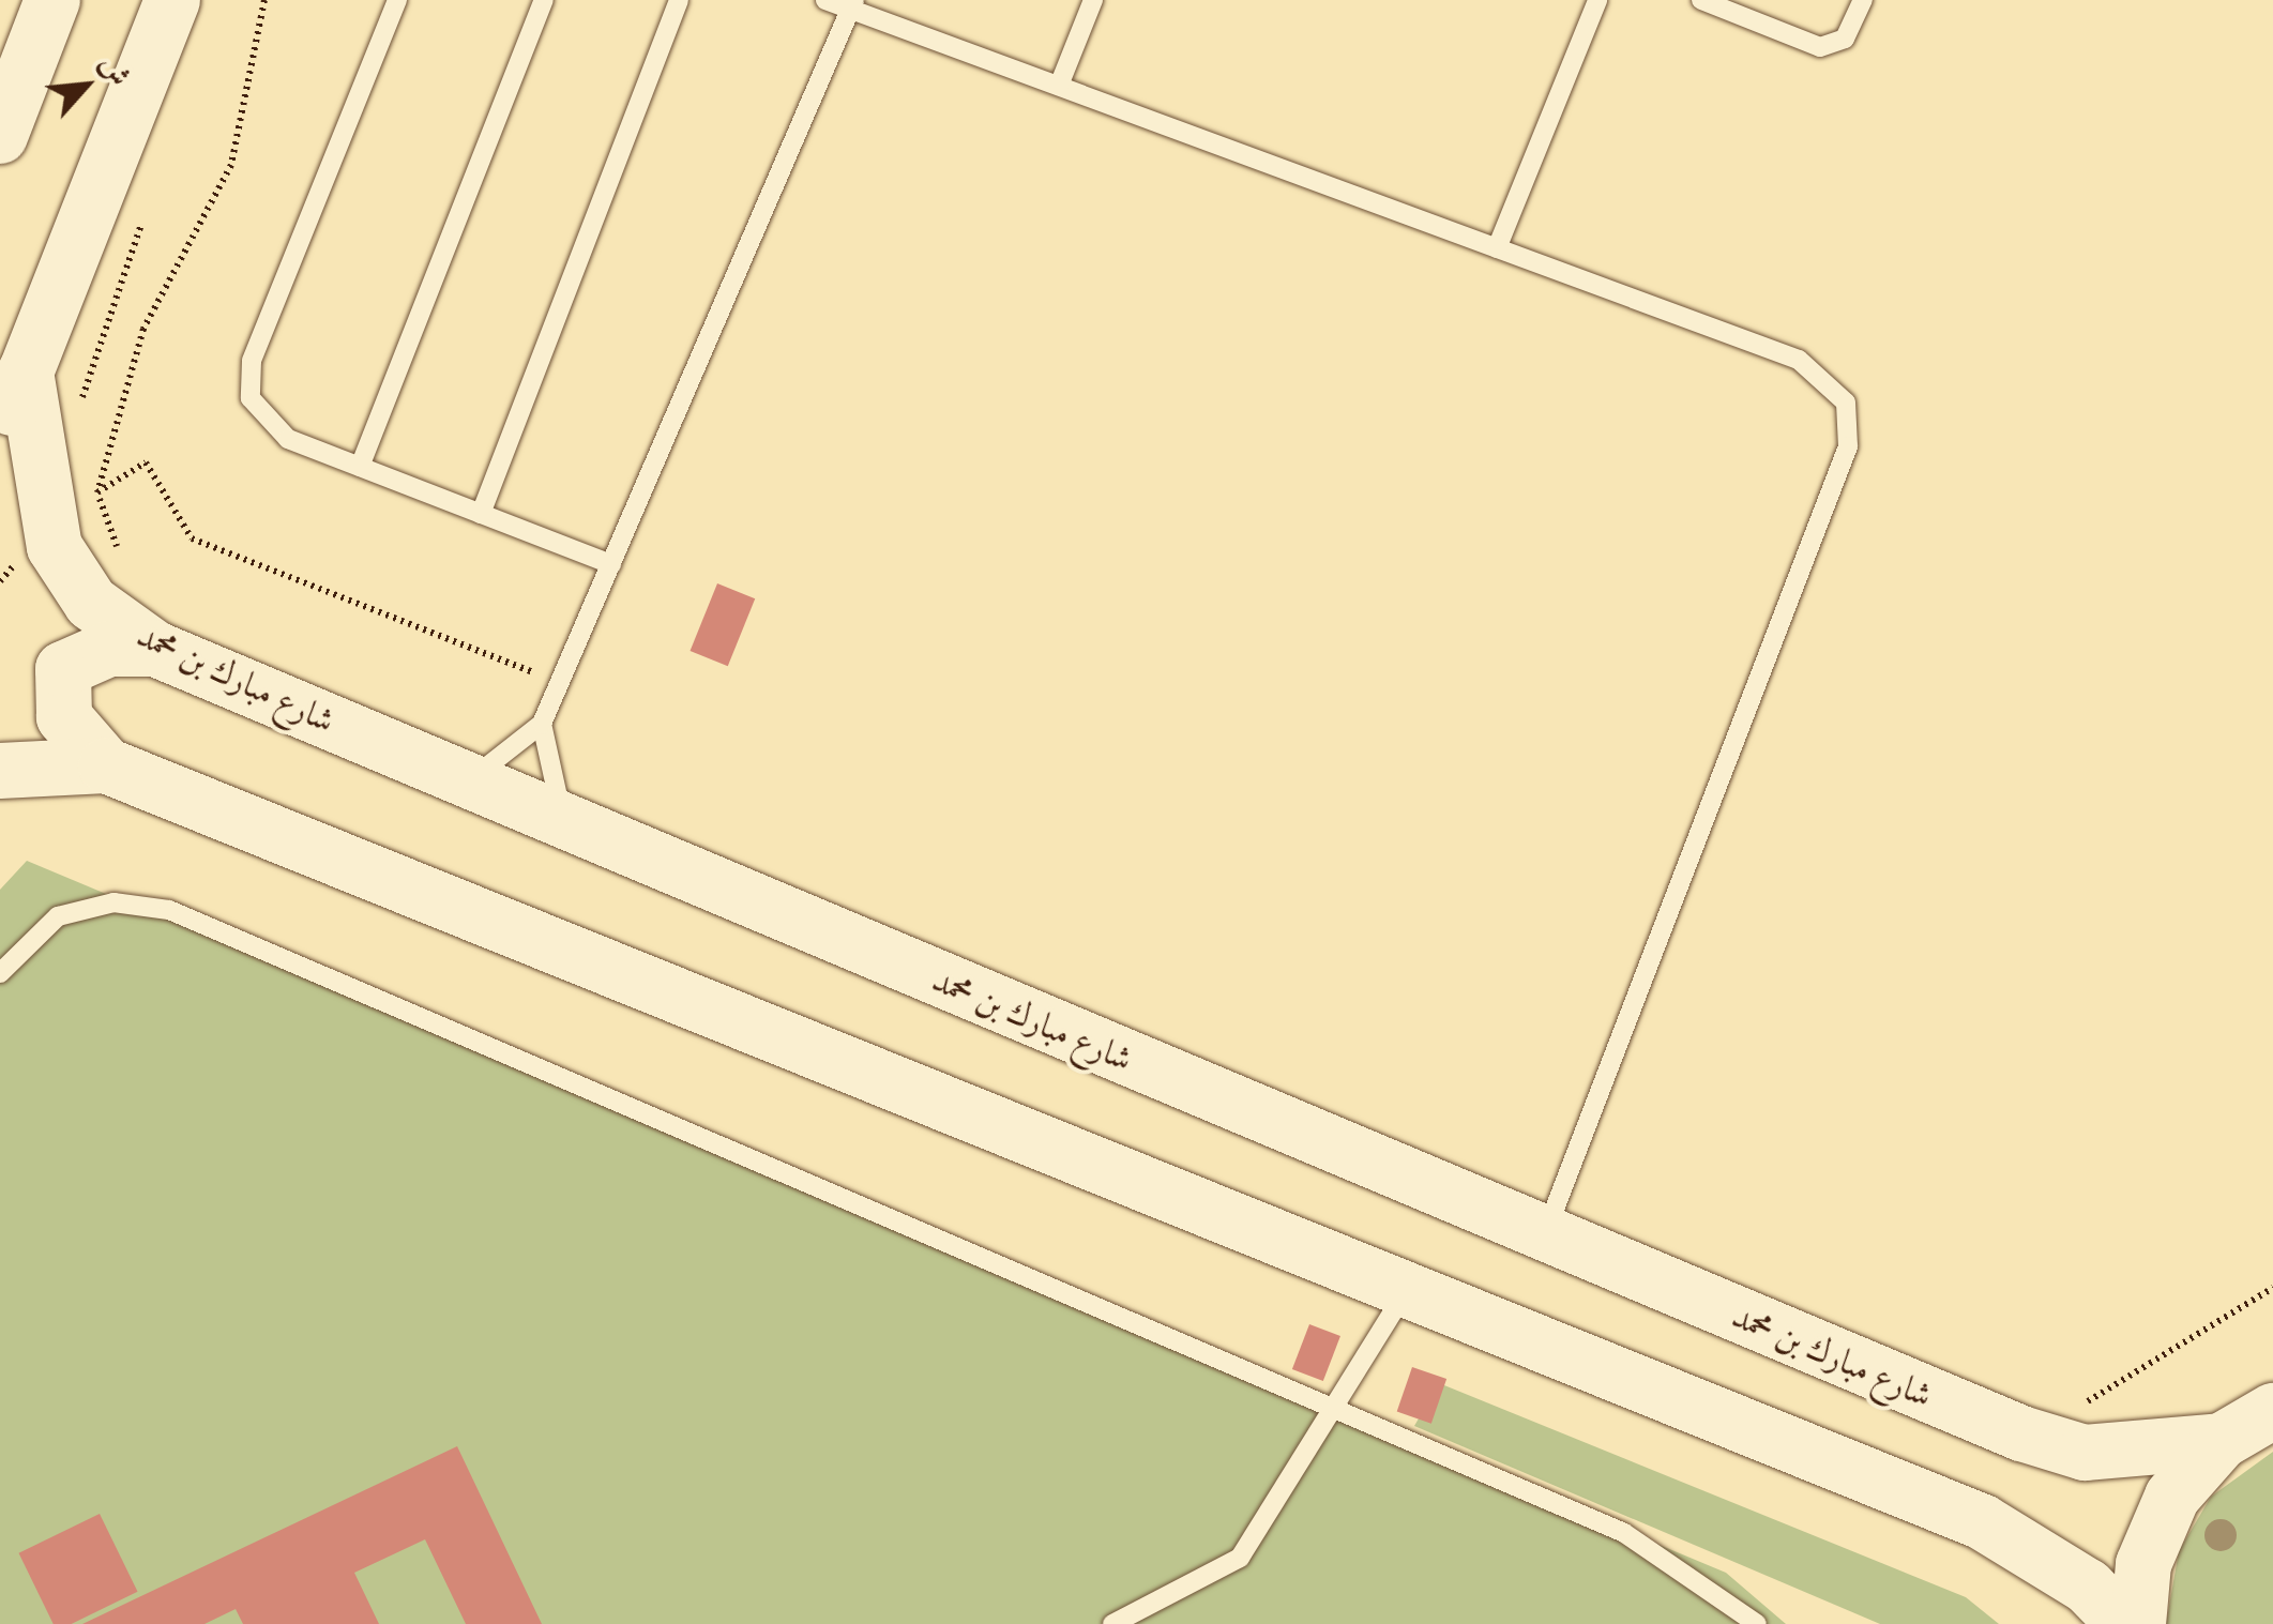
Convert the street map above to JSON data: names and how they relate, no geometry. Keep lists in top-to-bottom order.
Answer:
{
  "streets": {
    "street": ["شارع مبارك بن محمد"]
  },
  "north": "top right"
}
